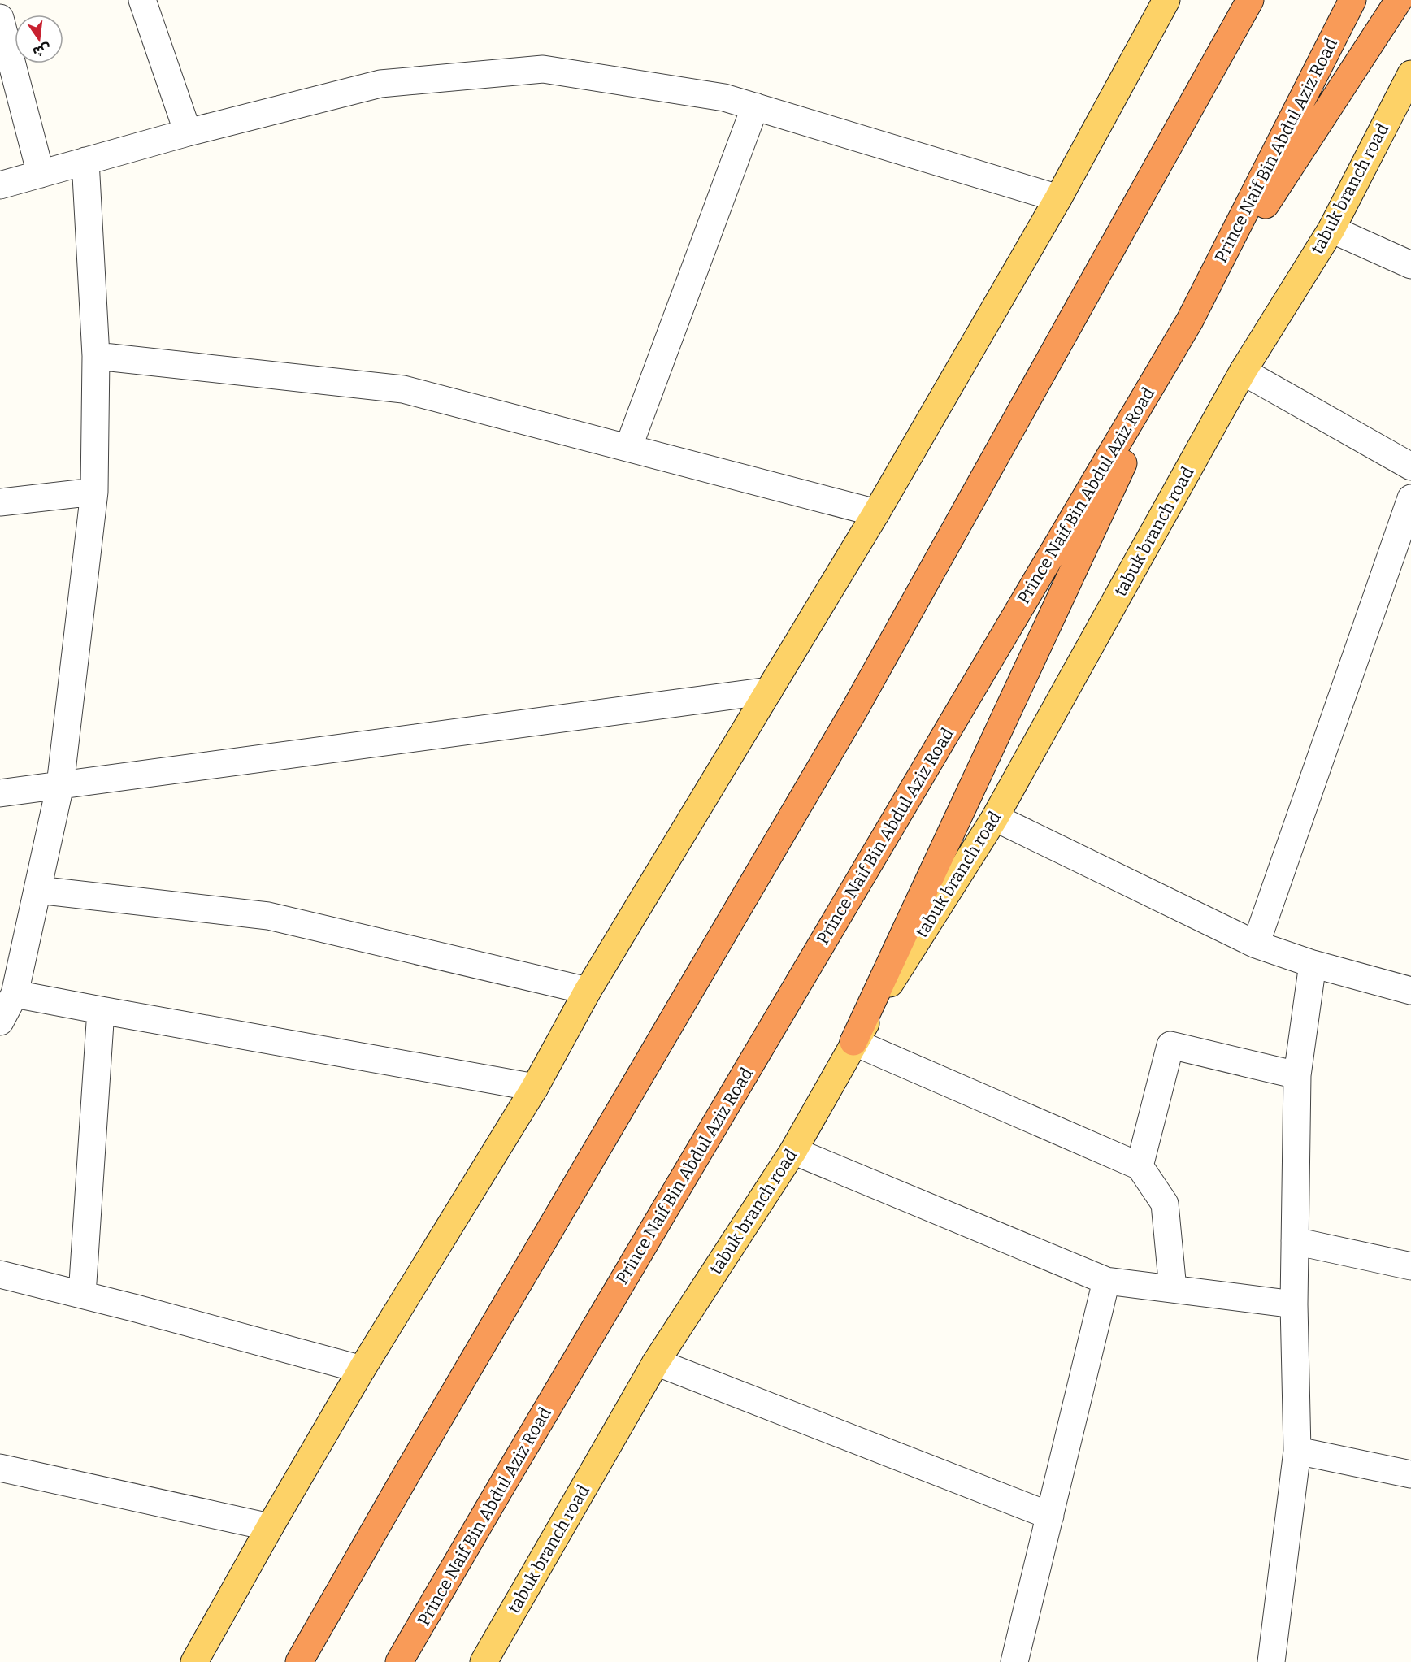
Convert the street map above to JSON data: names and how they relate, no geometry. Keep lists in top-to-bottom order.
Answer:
{
  "streets": {
    "highway": ["Prince Naif Bin Abdul Aziz Road"],
    "main road": ["tabuk branch road"]
  },
  "north": "bottom"
}
